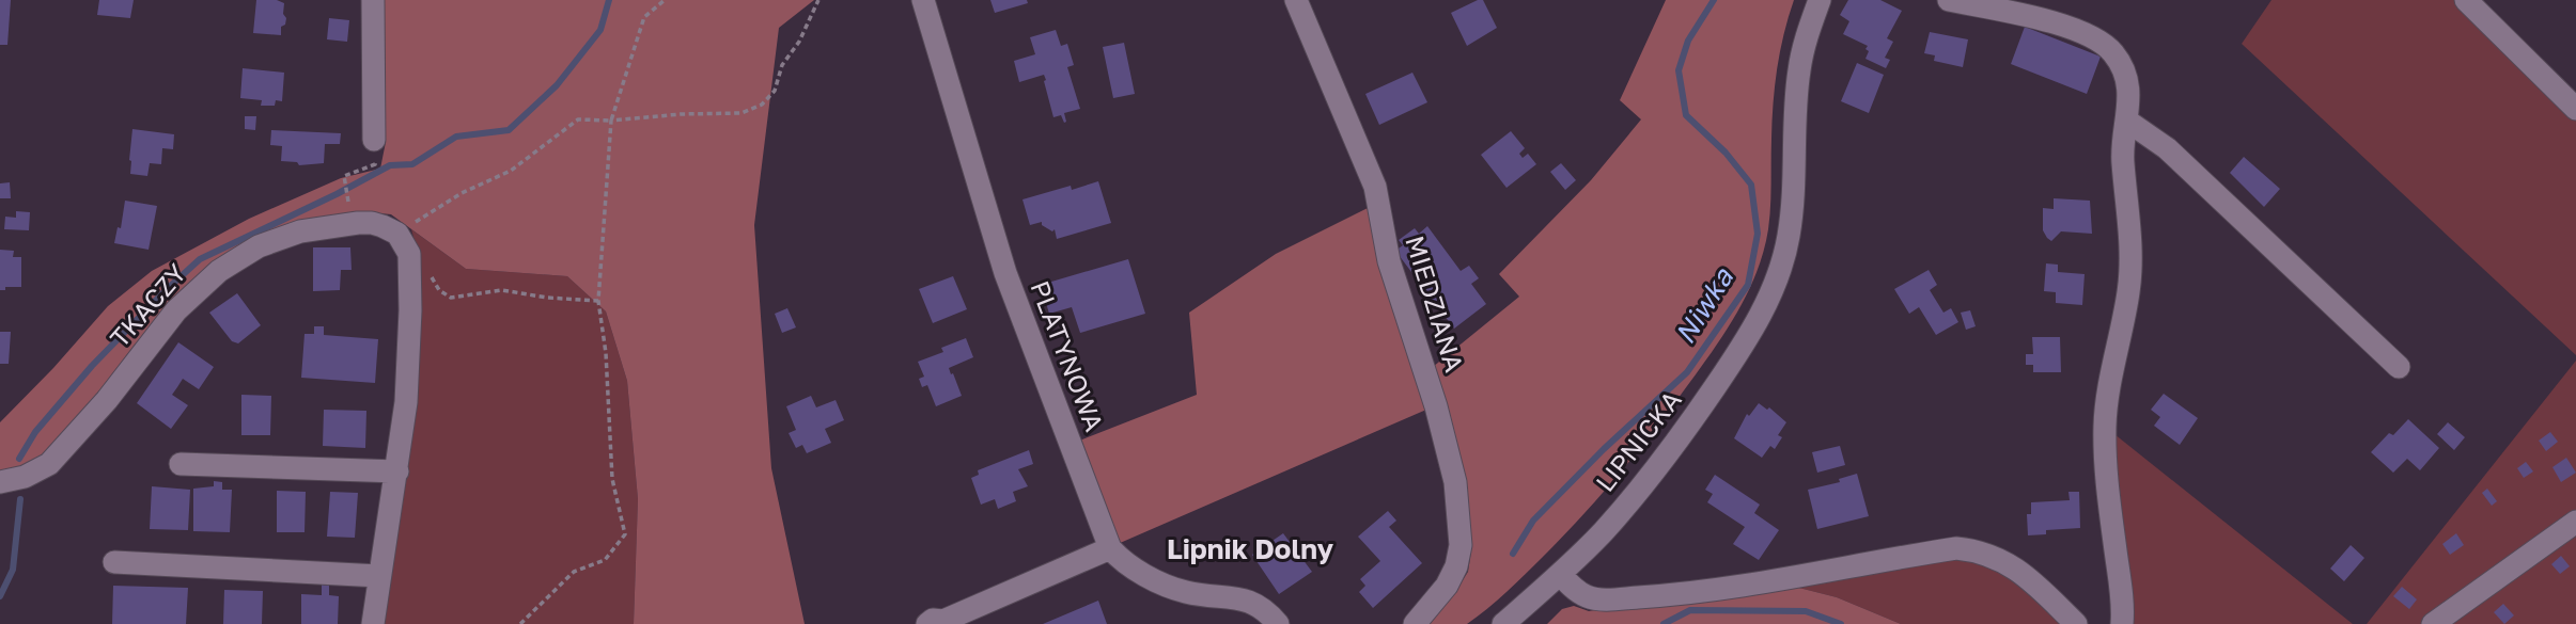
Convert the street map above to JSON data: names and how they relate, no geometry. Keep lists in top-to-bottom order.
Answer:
{
  "streets": {
    "street": [
      "MIEDZIANA",
      "TKACZY",
      "PLATYNOWA",
      "LIPNICKA"
    ]
  },
  "districts": ["Lipnik Dolny"],
  "water": ["Niwka"]
}
